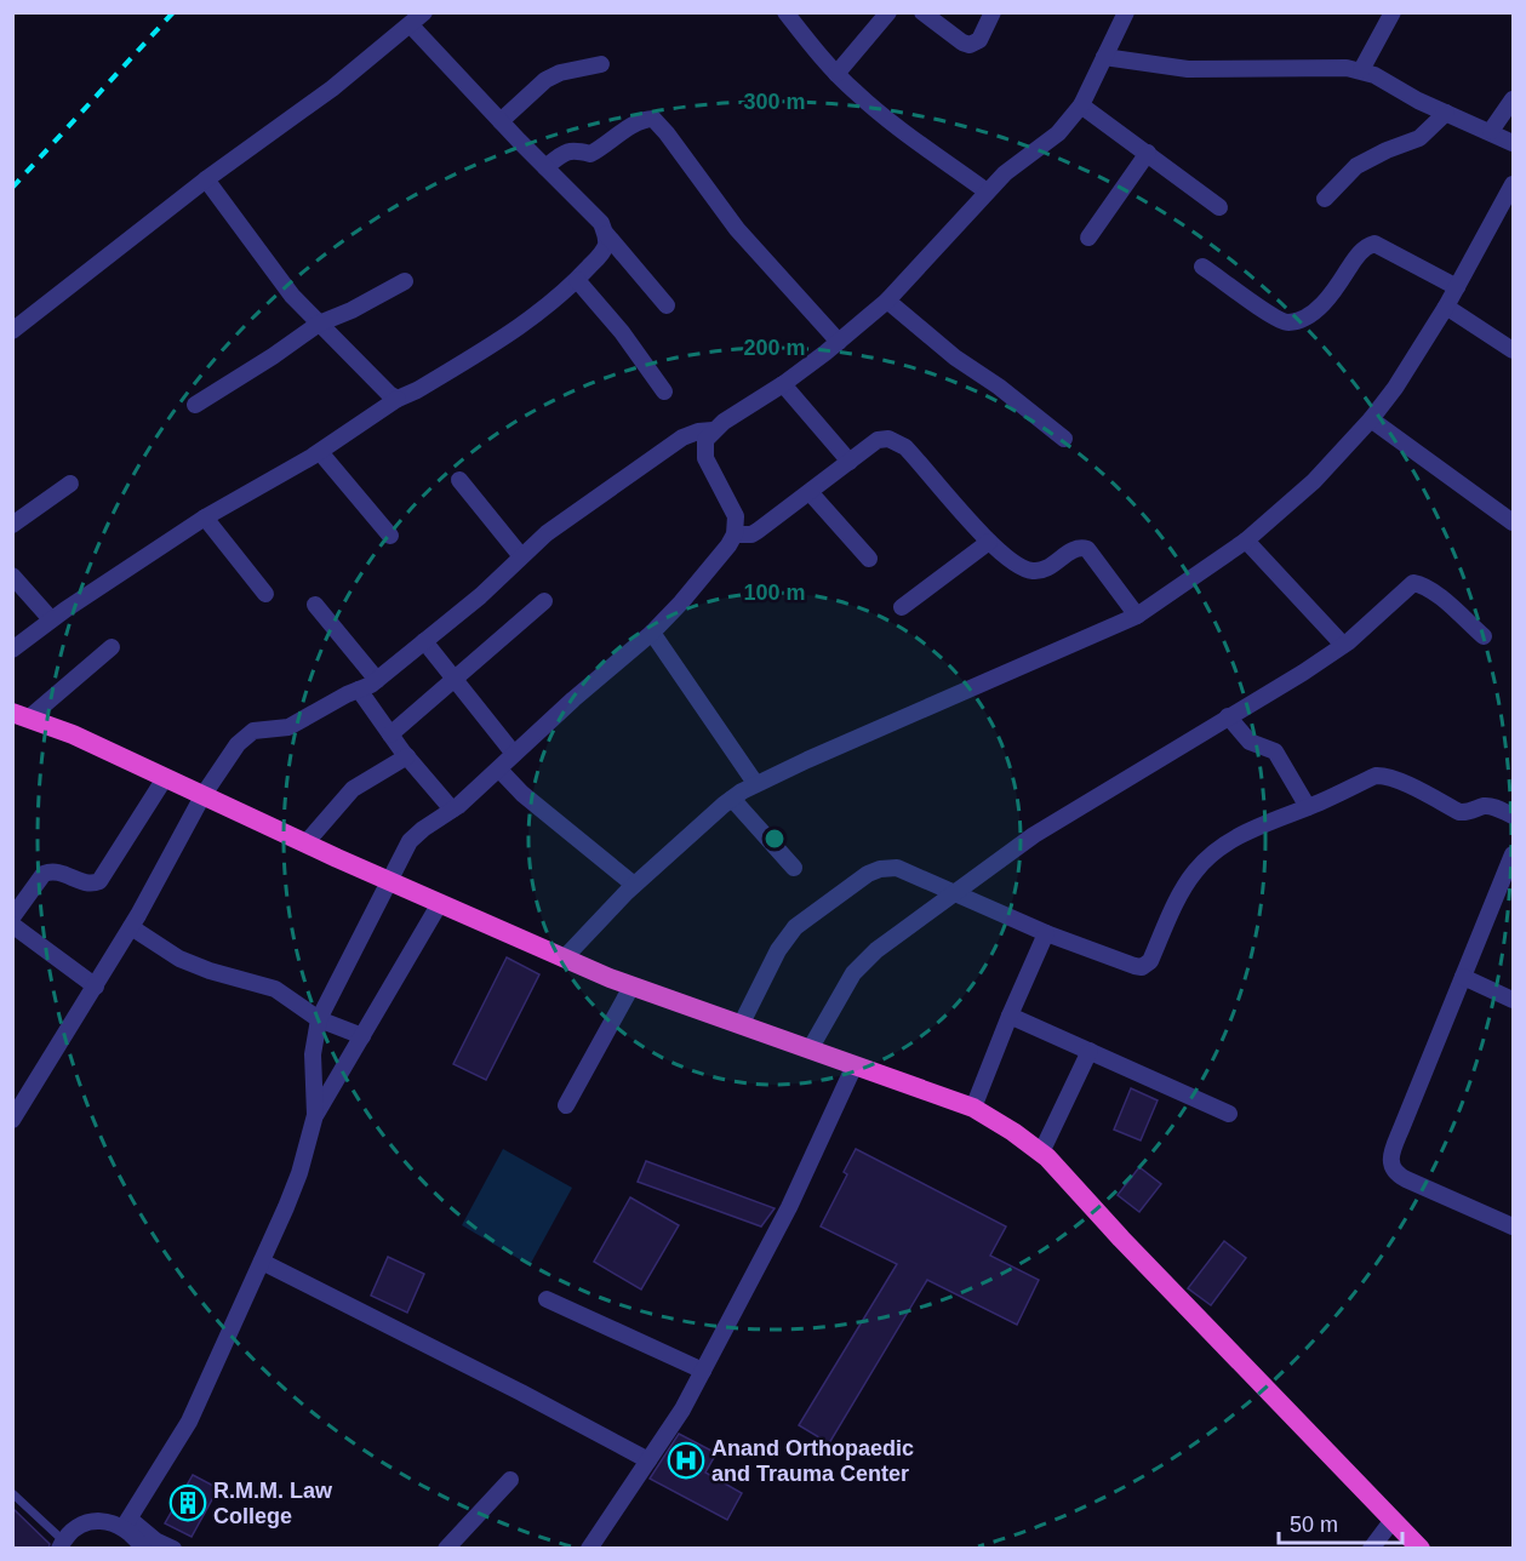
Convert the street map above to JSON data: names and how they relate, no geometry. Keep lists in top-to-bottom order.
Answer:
{
  "places": {
    "hospital": ["Anand Orthopaedic and Trauma Center"],
    "building": ["R.M.M. Law College"]
  },
  "scale_bar": "50 m",
  "rings": ["300 m", "200 m", "100 m"]
}
